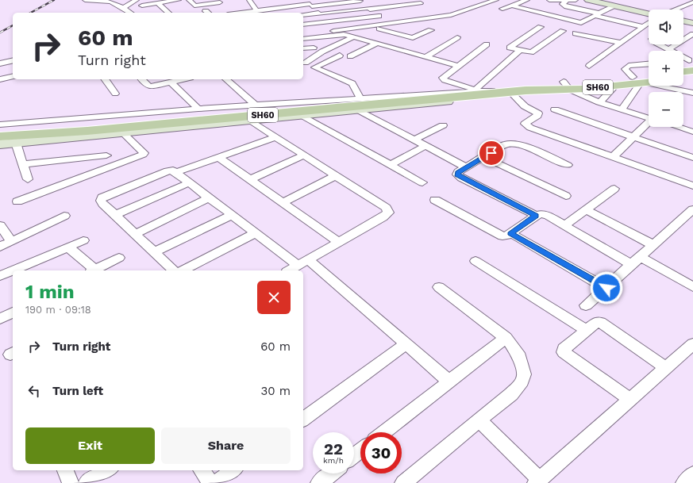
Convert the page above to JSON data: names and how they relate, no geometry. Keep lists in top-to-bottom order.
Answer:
{
  "streets": {
    "main road": ["SH60"]
  },
  "page": {
    "map_buttons": ["+", "−"],
    "turn": ["60 m", "Turn right"],
    "heading": ["1 min", "190 m · 09:18"],
    "list": [
      {
        "name": "Turn right",
        "value": "60 m"
      },
      {
        "name": "Turn left",
        "value": "30 m"
      }
    ],
    "buttons": ["Exit", "Share"],
    "speed": "22 km/h",
    "limit": "30"
  }
}
